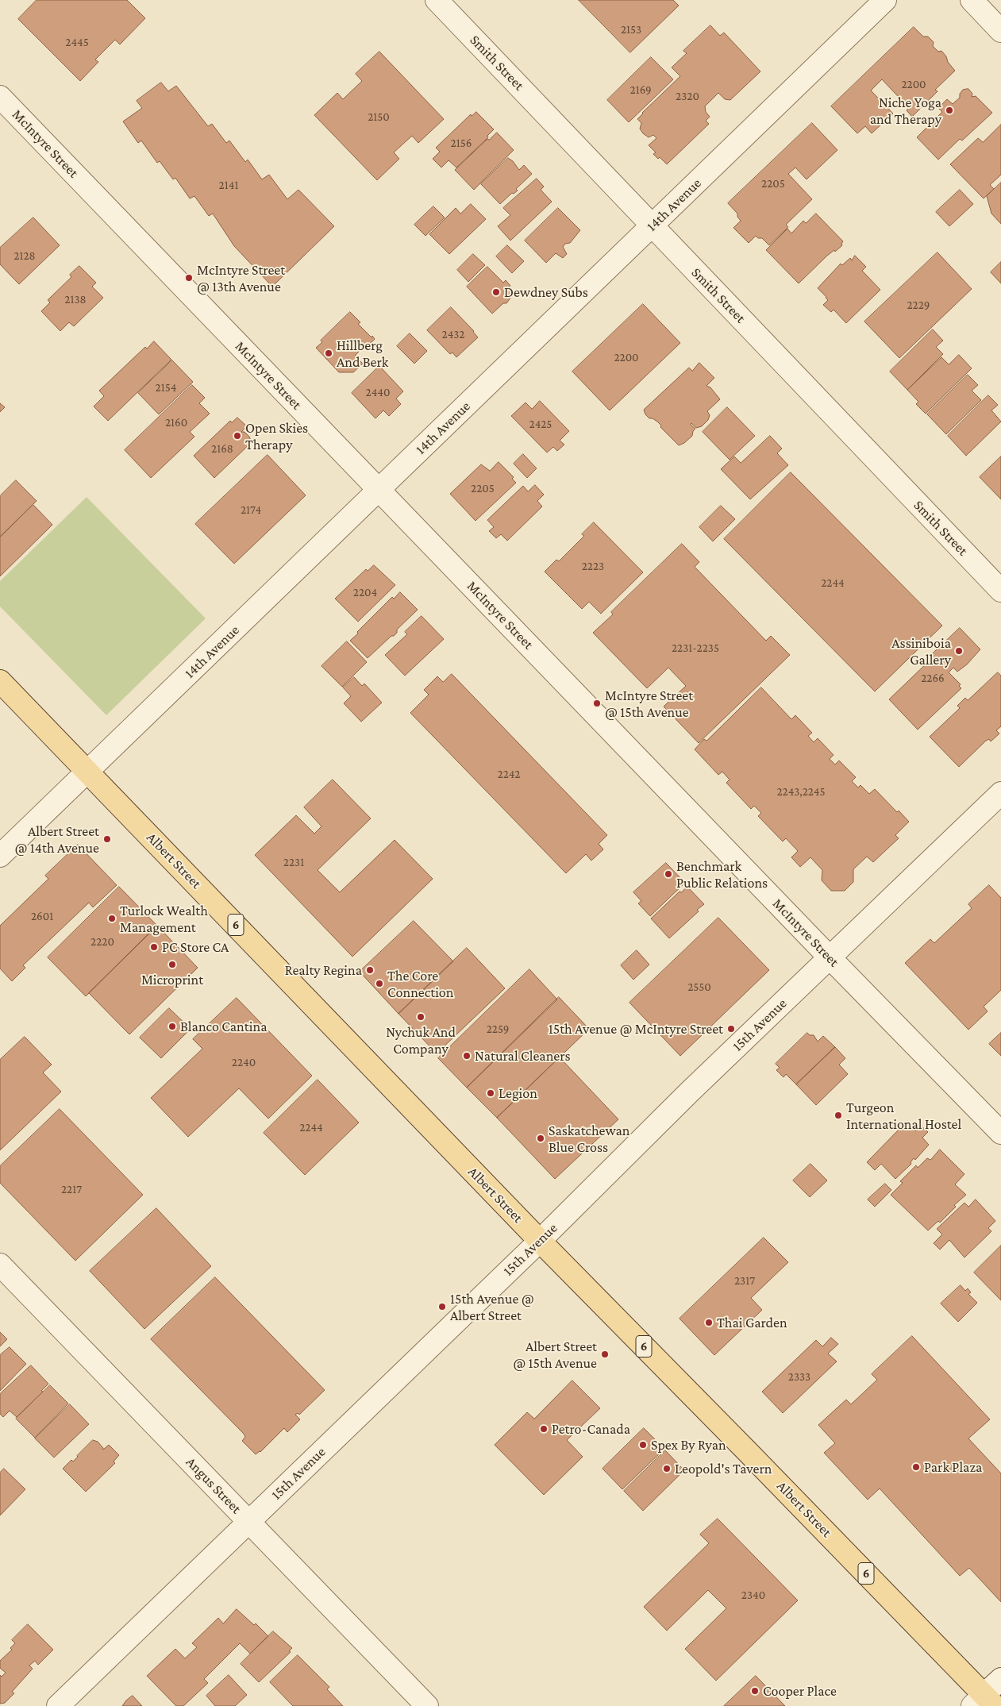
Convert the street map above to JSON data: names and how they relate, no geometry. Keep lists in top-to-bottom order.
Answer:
{
  "streets": {
    "main road": ["Albert Street", "6"],
    "street": [
      "Smith Street",
      "McIntyre Street",
      "14th Avenue",
      "15th Avenue",
      "Angus Street"
    ]
  },
  "crossings": [
    ["Smith Street", "14th Avenue"],
    ["McIntyre Street", "14th Avenue"],
    ["McIntyre Street", "15th Avenue"],
    ["14th Avenue", "Albert Street"],
    ["Albert Street", "15th Avenue"],
    ["15th Avenue", "Angus Street"]
  ],
  "places": [
    "Niche Yoga and Therapy",
    "McIntyre Street @ 13th Avenue",
    "Dewdney Subs",
    "Hillberg And Berk",
    "Open Skies Therapy",
    "Assiniboia Gallery",
    "McIntyre Street @ 15th Avenue",
    "Albert Street @ 14th Avenue",
    "Benchmark Public Relations",
    "Turlock Wealth Management",
    "PC Store CA",
    "Microprint",
    "Realty Regina",
    "The Core Connection",
    "Nychuk And Company",
    "Blanco Cantina",
    "15th Avenue @ McIntyre Street",
    "Natural Cleaners",
    "Legion",
    "Turgeon International Hostel",
    "Saskatchewan Blue Cross",
    "15th Avenue @ Albert Street",
    "Thai Garden",
    "Albert Street @ 15th Avenue",
    "Petro-Canada",
    "Spex By Ryan",
    "Park Plaza",
    "Leopold's Tavern",
    "Cooper Place"
  ],
  "house_numbers": [
    "2153",
    "2445",
    "2200",
    "2169",
    "2320",
    "2150",
    "2156",
    "2205",
    "2141",
    "2128",
    "2138",
    "2229",
    "2432",
    "2200",
    "2154",
    "2440",
    "2160",
    "2425",
    "2168",
    "2205",
    "2174",
    "2223",
    "2244",
    "2204",
    "2231-2235",
    "2266",
    "2242",
    "2243,2245",
    "2231",
    "2601",
    "2220",
    "2550",
    "2259",
    "2240",
    "2244",
    "2217",
    "2317",
    "2333",
    "2340"
  ]
}
